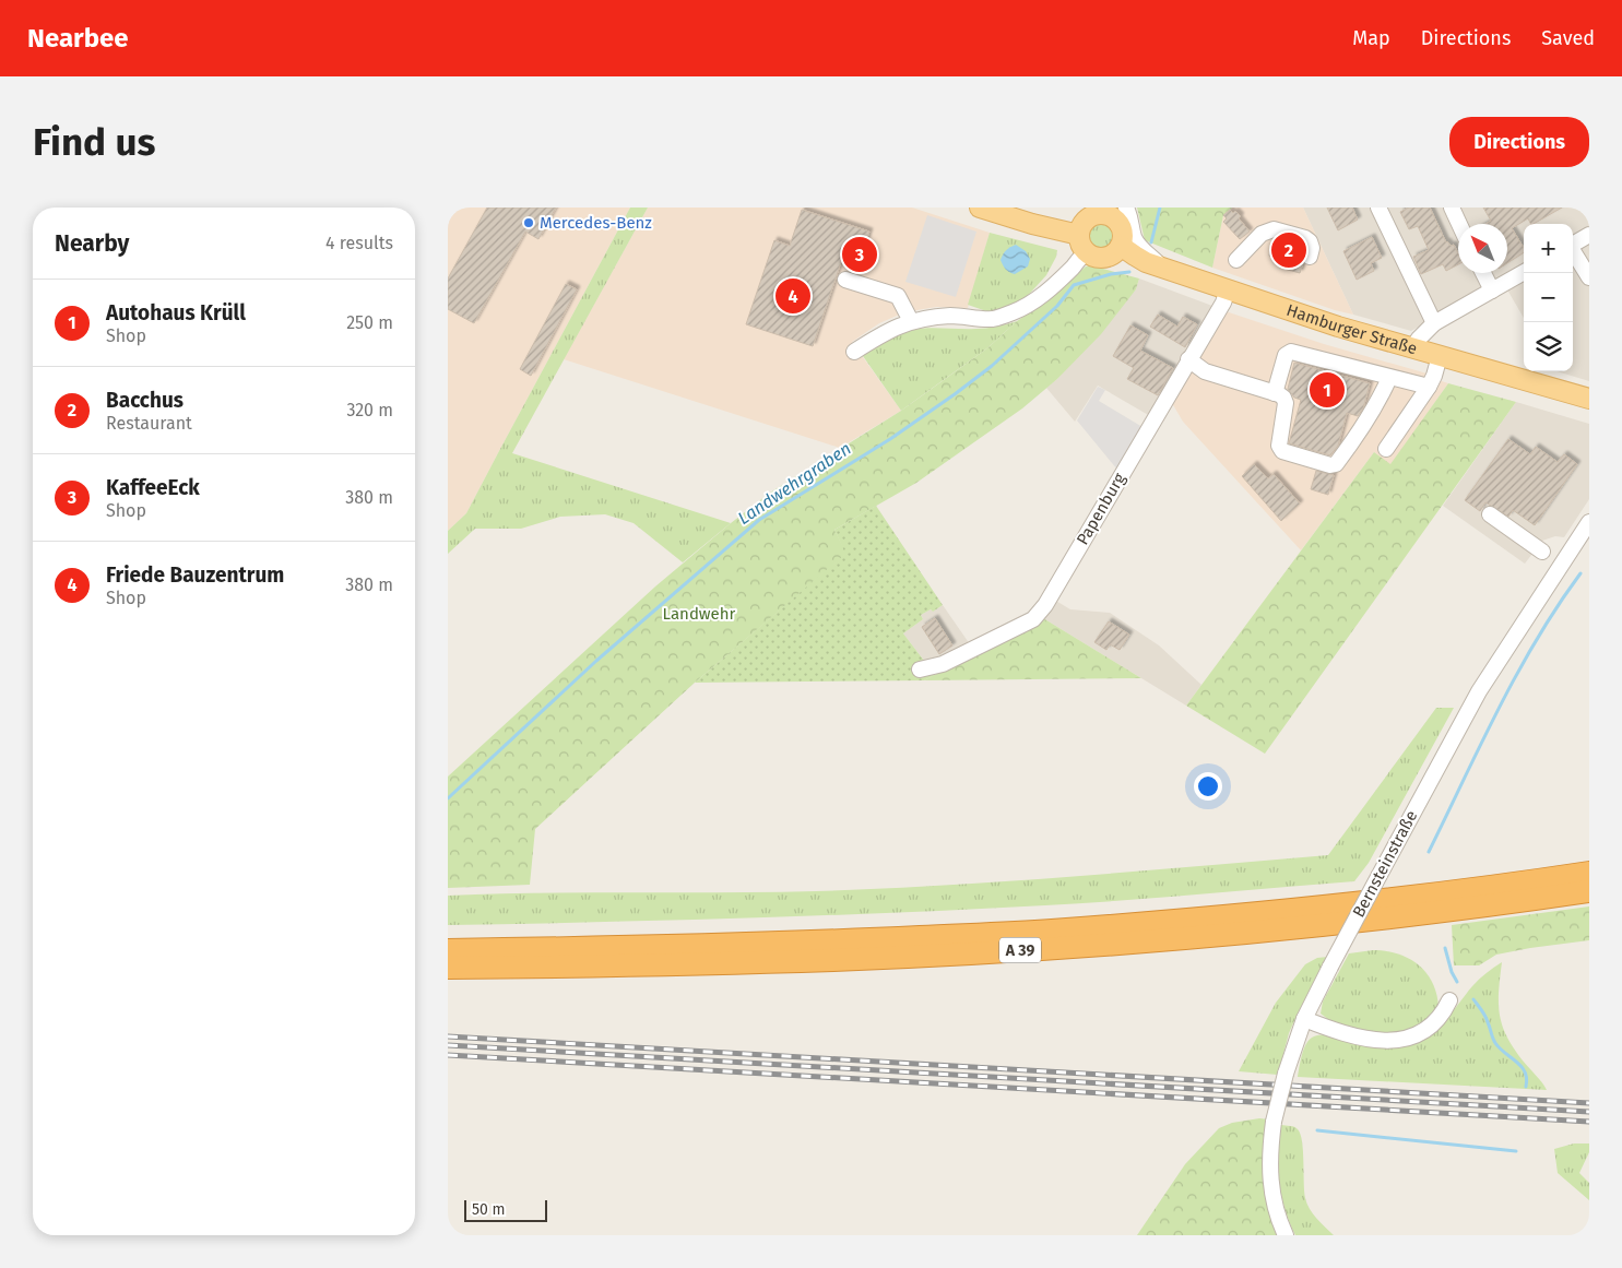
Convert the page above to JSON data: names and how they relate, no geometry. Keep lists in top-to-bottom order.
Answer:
{
  "streets": {
    "highway": ["A 39"],
    "main road": ["Hamburger Straße"],
    "street": ["Papenburg", "Bernsteinstraße"]
  },
  "crossings": [
    ["Hamburger Straße", "Papenburg"]
  ],
  "water": ["Landwehrgraben"],
  "parks": ["Landwehr"],
  "places": ["Mercedes-Benz"],
  "scale_bar": "50 m",
  "north": "top left",
  "page": {
    "header": "Nearbee",
    "nav": ["Map", "Directions", "Saved"],
    "buttons": "Directions",
    "title": "Find us",
    "heading": ["Nearby", "4 results"],
    "map_buttons": ["+", "−"],
    "pins": [
      "2",
      "3",
      "4",
      "1"
    ],
    "list": [
      {
        "mark": "1",
        "name": "Autohaus Krüll",
        "note": "Shop",
        "value": "250 m"
      },
      {
        "mark": "2",
        "name": "Bacchus",
        "note": "Restaurant",
        "value": "320 m"
      },
      {
        "mark": "3",
        "name": "KaffeeEck",
        "note": "Shop",
        "value": "380 m"
      },
      {
        "mark": "4",
        "name": "Friede Bauzentrum",
        "note": "Shop",
        "value": "380 m"
      }
    ],
    "scale": "50 m"
  }
}
